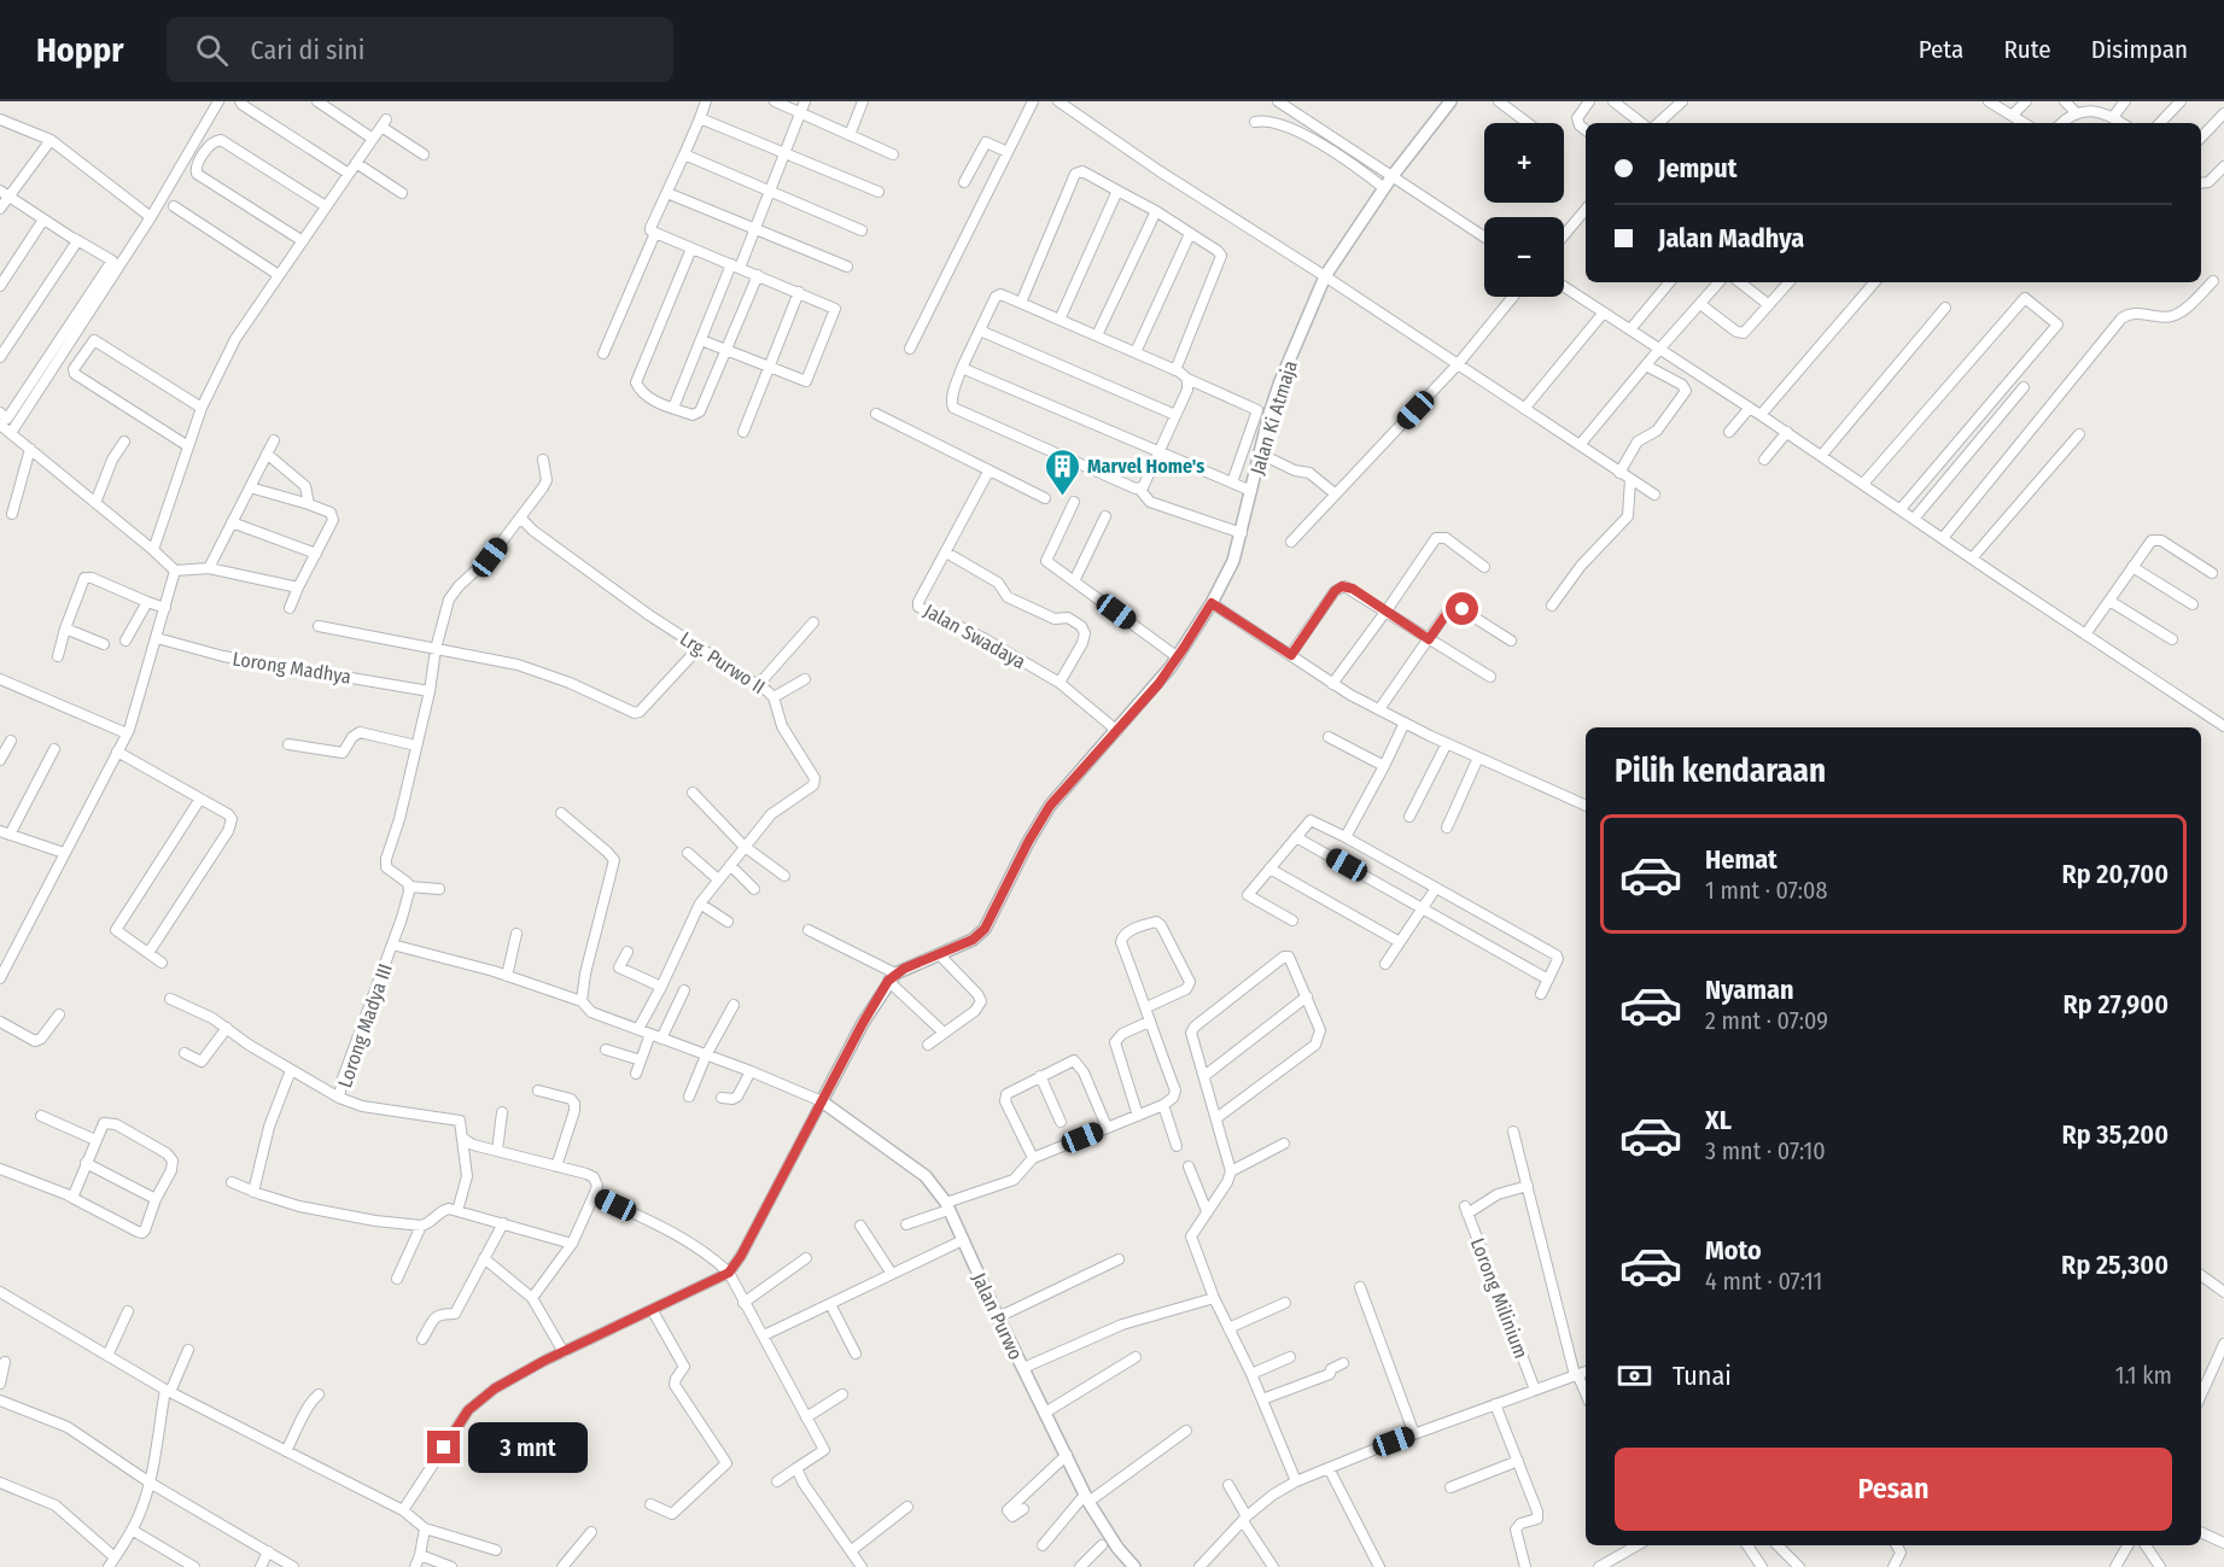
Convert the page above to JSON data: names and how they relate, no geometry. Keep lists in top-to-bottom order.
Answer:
{
  "streets": {
    "street": [
      "Jalan Ki Atmaja",
      "Jalan Swadaya",
      "Lrg. Purwo II",
      "Lorong Madhya",
      "Lorong Madya III",
      "Lorong Milinium",
      "Jalan Purwo"
    ]
  },
  "crossings": [
    ["Jalan Ki Atmaja", "Jalan Swadaya"]
  ],
  "places": {
    "building": ["Marvel Home's"]
  },
  "page": {
    "header": "Hoppr",
    "search": "Cari di sini",
    "nav": ["Peta", "Rute", "Disimpan"],
    "map_buttons": ["+", "−"],
    "banner": ["Jemput", "Jalan Madhya"],
    "heading": "Pilih kendaraan",
    "list": [
      {
        "name": "Hemat",
        "note": "1 mnt · 07:08",
        "value": "Rp 20,700"
      },
      {
        "name": "Nyaman",
        "note": "2 mnt · 07:09",
        "value": "Rp 27,900"
      },
      {
        "name": "XL",
        "note": "3 mnt · 07:10",
        "value": "Rp 35,200"
      },
      {
        "name": "Moto",
        "note": "4 mnt · 07:11",
        "value": "Rp 25,300"
      }
    ],
    "pay": ["Tunai", "1.1 km"],
    "bubble": "3 mnt",
    "buttons": "Pesan"
  }
}
